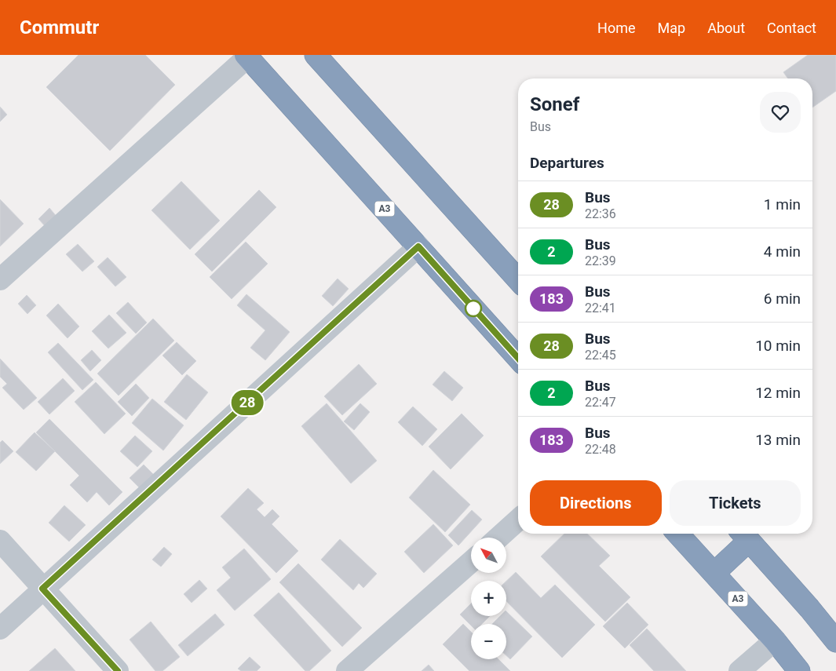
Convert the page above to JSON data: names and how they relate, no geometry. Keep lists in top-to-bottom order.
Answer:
{
  "streets": {
    "highway": ["A3"]
  },
  "lines": ["bus line 28"],
  "north": "top left",
  "page": {
    "header": "Commutr",
    "nav": [
      "Home",
      "Map",
      "About",
      "Contact"
    ],
    "on_map": "28",
    "heading": [
      ["Sonef", "Bus"],
      "Departures"
    ],
    "list": [
      {
        "mark": "28",
        "name": "Bus",
        "note": "22:36",
        "value": "1 min"
      },
      {
        "mark": "2",
        "name": "Bus",
        "note": "22:39",
        "value": "4 min"
      },
      {
        "mark": "183",
        "name": "Bus",
        "note": "22:41",
        "value": "6 min"
      },
      {
        "mark": "28",
        "name": "Bus",
        "note": "22:45",
        "value": "10 min"
      },
      {
        "mark": "2",
        "name": "Bus",
        "note": "22:47",
        "value": "12 min"
      },
      {
        "mark": "183",
        "name": "Bus",
        "note": "22:48",
        "value": "13 min"
      }
    ],
    "buttons": ["Directions", "Tickets"],
    "map_buttons": ["+", "−"]
  }
}
